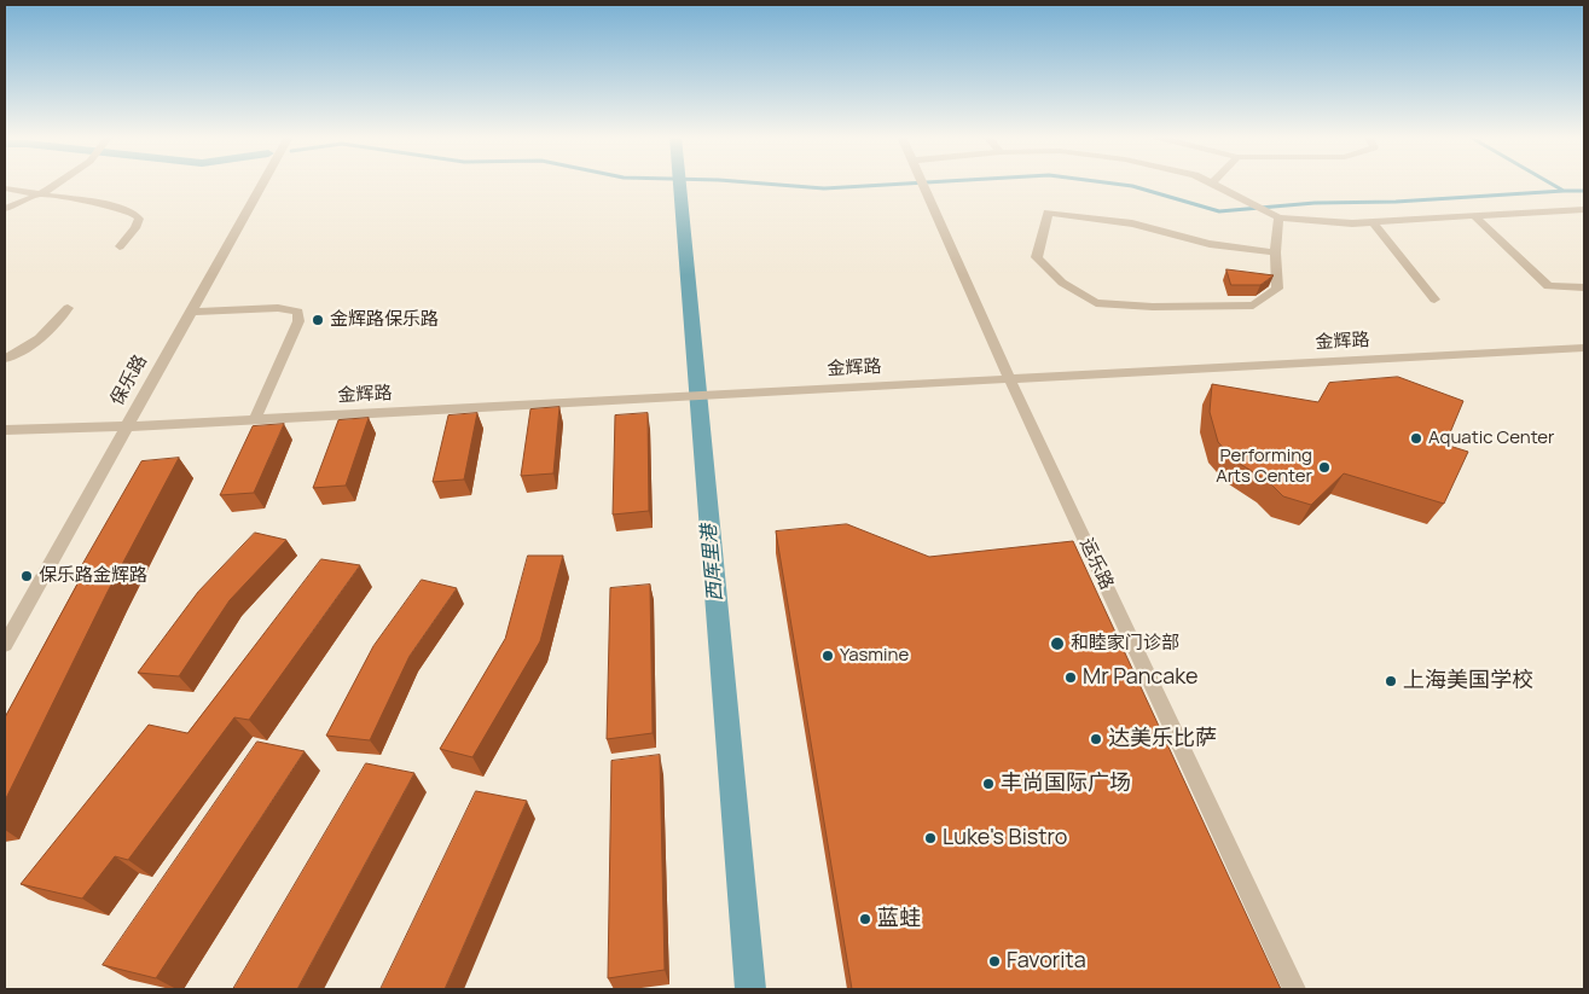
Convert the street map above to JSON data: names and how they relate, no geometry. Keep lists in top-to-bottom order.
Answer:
{
  "streets": {
    "street": ["金辉路", "保乐路", "运乐路"]
  },
  "crossings": [
    ["金辉路", "保乐路"],
    ["金辉路", "运乐路"]
  ],
  "water": ["西厍里港"],
  "places": [
    "金辉路保乐路",
    "Aquatic Center",
    "Performing Arts Center",
    "保乐路金辉路",
    "和睦家门诊部",
    "Yasmine",
    "Mr Pancake",
    "上海美国学校",
    "达美乐比萨",
    "丰尚国际广场",
    "Luke's Bistro",
    "蓝蛙",
    "Favorita"
  ]
}
